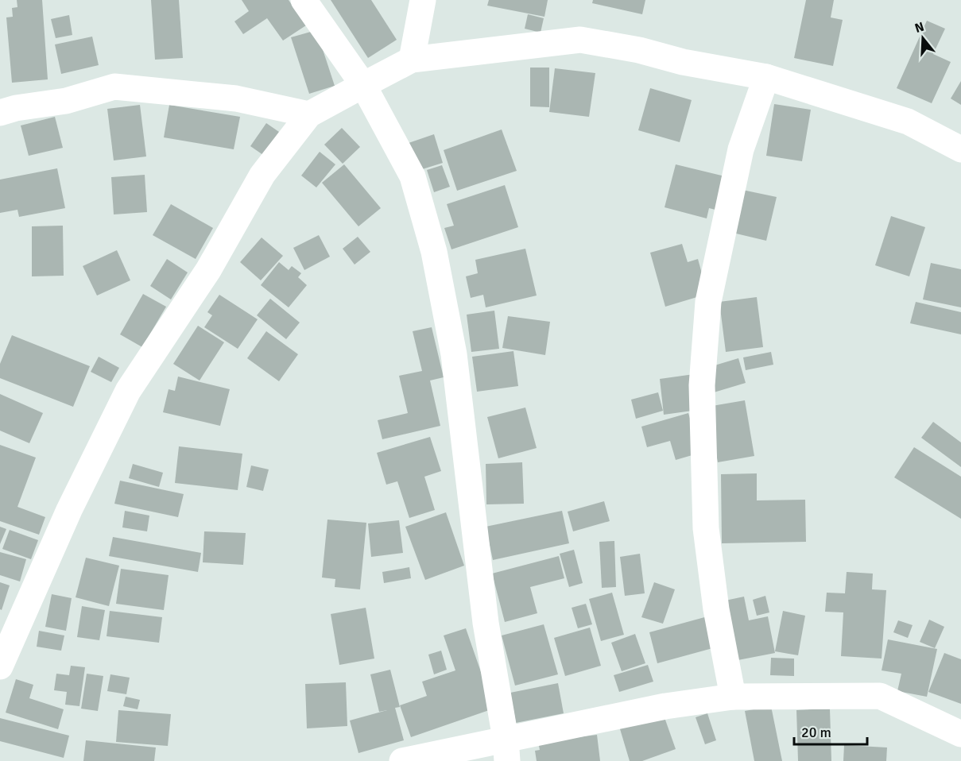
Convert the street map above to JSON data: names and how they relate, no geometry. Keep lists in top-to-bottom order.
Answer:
{
  "scale_bar": "20 m",
  "north": "top"
}
